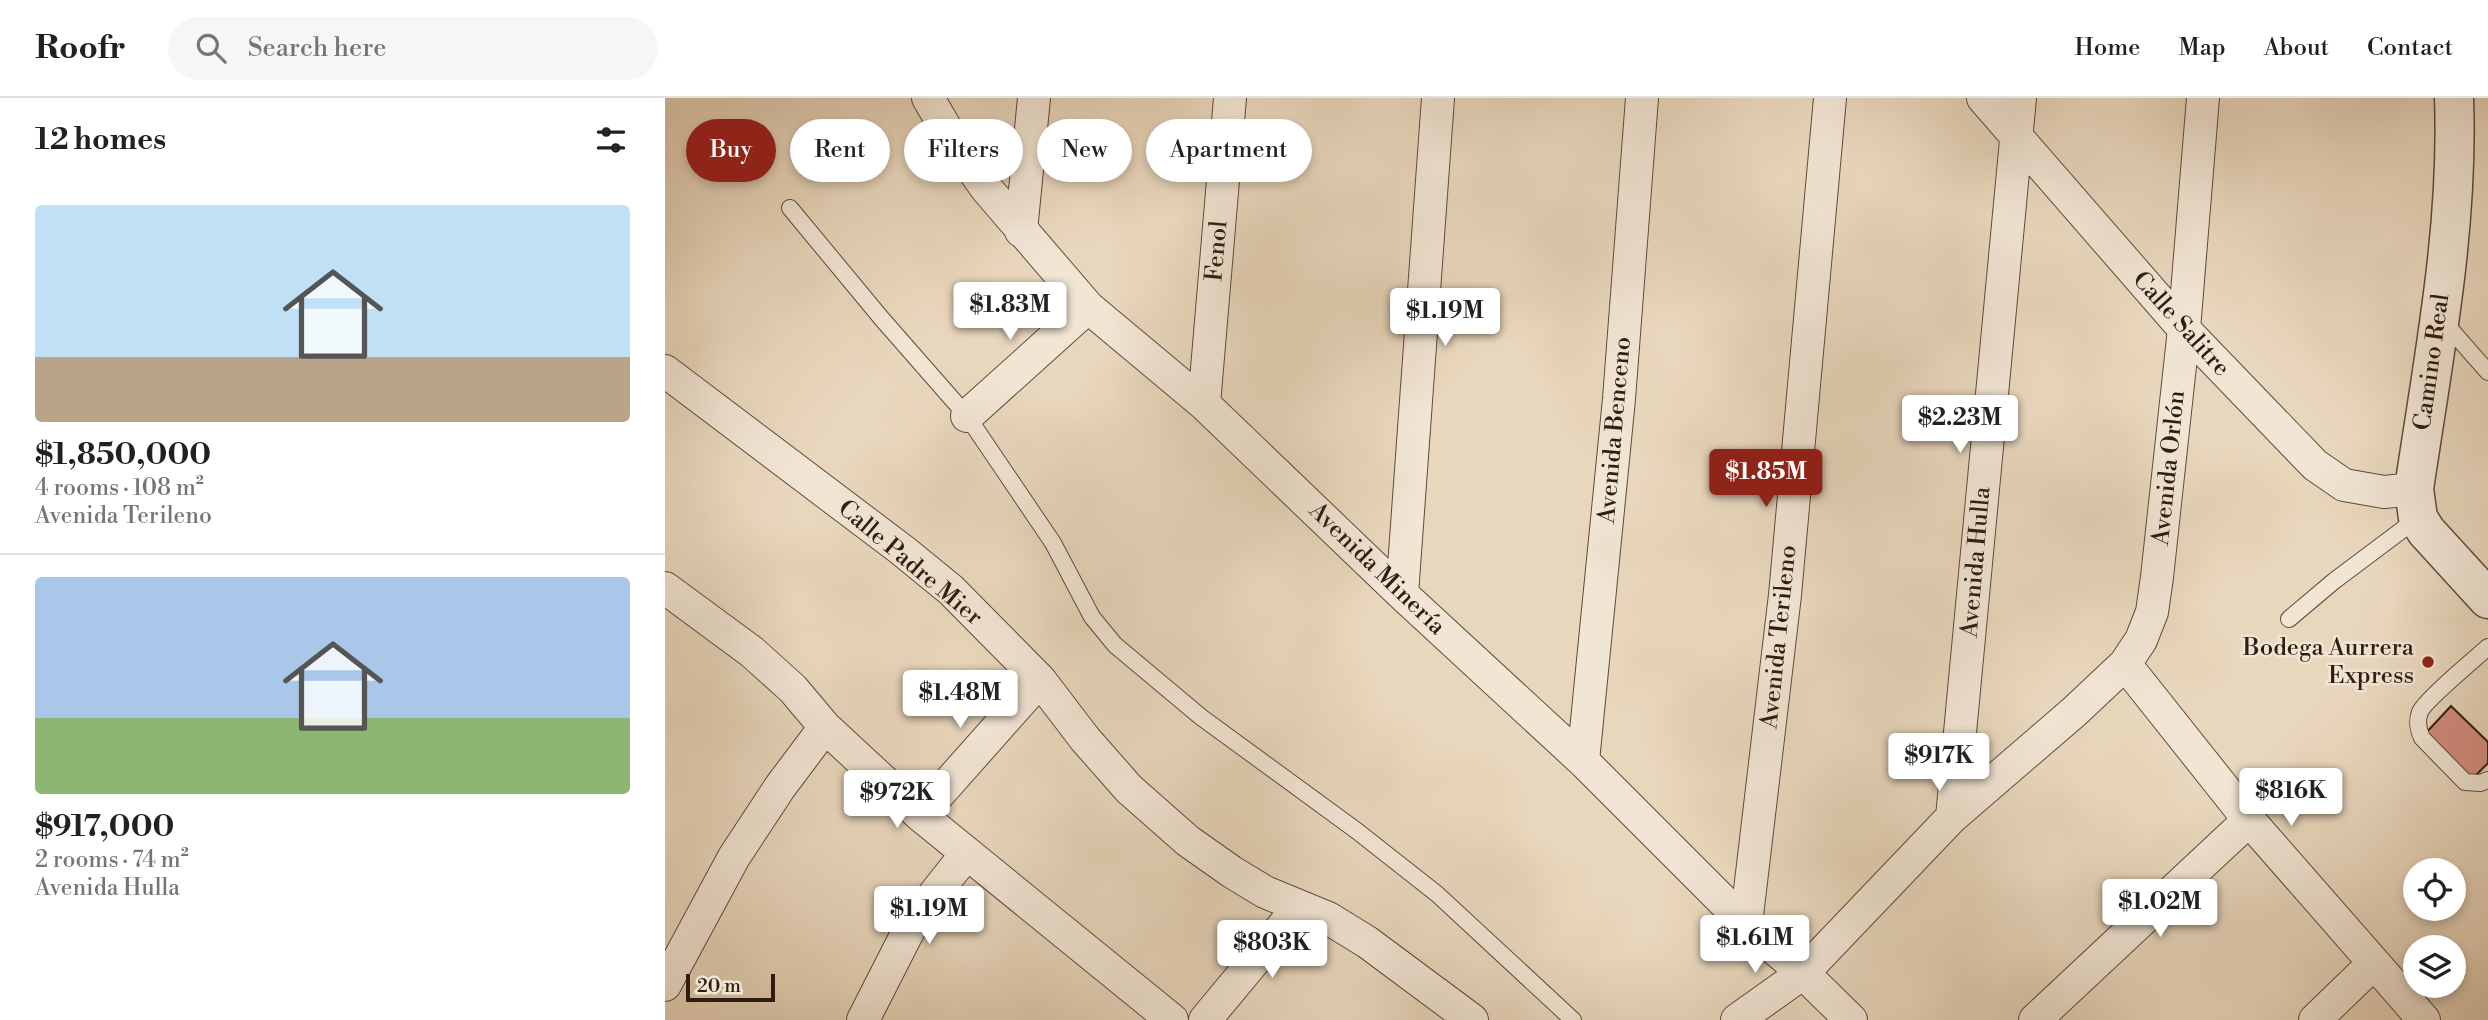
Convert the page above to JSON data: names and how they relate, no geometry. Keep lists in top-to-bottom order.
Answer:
{
  "streets": {
    "street": [
      "Fenol",
      "Calle Salitre",
      "Camino Real",
      "Avenida Benceno",
      "Avenida Orlón",
      "Avenida Hulla",
      "Calle Padre Mier",
      "Avenida Minería",
      "Avenida Terileno"
    ]
  },
  "crossings": [
    ["Fenol", "Avenida Minería"],
    ["Calle Salitre", "Camino Real"],
    ["Calle Salitre", "Avenida Orlón"],
    ["Calle Salitre", "Avenida Hulla"],
    ["Avenida Benceno", "Avenida Minería"],
    ["Avenida Orlón", "Avenida Hulla"],
    ["Avenida Orlón", "Avenida Minería"],
    ["Avenida Minería", "Avenida Terileno"]
  ],
  "places": ["Bodega Aurrera Express"],
  "scale_bar": "20 m",
  "page": {
    "header": "Roofr",
    "search": "Search here",
    "nav": [
      "Home",
      "Map",
      "About",
      "Contact"
    ],
    "heading": "12 homes",
    "chip": [
      "Buy",
      "Rent",
      "Filters",
      "New",
      "Apartment"
    ],
    "list": [
      {
        "name": "$1,850,000",
        "note": "4 rooms · 108 m² · Avenida Terileno"
      },
      {
        "name": "$917,000",
        "note": "2 rooms · 74 m² · Avenida Hulla"
      }
    ],
    "price": [
      "$1.83M",
      "$1.19M",
      "$2.23M",
      "$1.85M",
      "$1.48M",
      "$917K",
      "$816K",
      "$972K",
      "$1.02M",
      "$1.19M",
      "$1.61M",
      "$803K"
    ],
    "scale": "20 m"
  }
}
